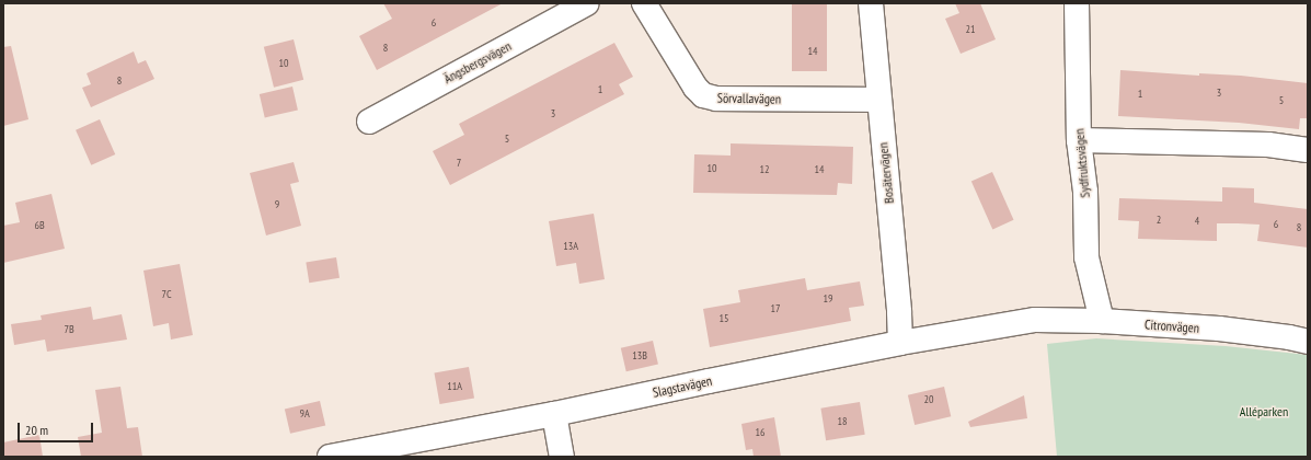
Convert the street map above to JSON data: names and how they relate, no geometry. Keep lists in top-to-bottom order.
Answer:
{
  "streets": {
    "street": [
      "Ängsbergsvägen",
      "Sörvallavägen",
      "Sydfruktsvägen",
      "Bosätervägen",
      "Citronvägen",
      "Slagstavägen"
    ]
  },
  "crossings": [
    ["Sörvallavägen", "Bosätervägen"],
    ["Sydfruktsvägen", "Citronvägen"],
    ["Bosätervägen", "Slagstavägen"],
    ["Citronvägen", "Slagstavägen"]
  ],
  "parks": ["Alléparken"],
  "house_numbers": [
    "6",
    "21",
    "8",
    "14",
    "10",
    "8",
    "1",
    "3",
    "1",
    "5",
    "3",
    "5",
    "7",
    "10",
    "12",
    "14",
    "9",
    "2",
    "4",
    "6",
    "6B",
    "8",
    "13A",
    "7C",
    "19",
    "17",
    "15",
    "7B",
    "13B",
    "11A",
    "20",
    "9A",
    "18",
    "16"
  ],
  "scale_bar": "20 m"
}
